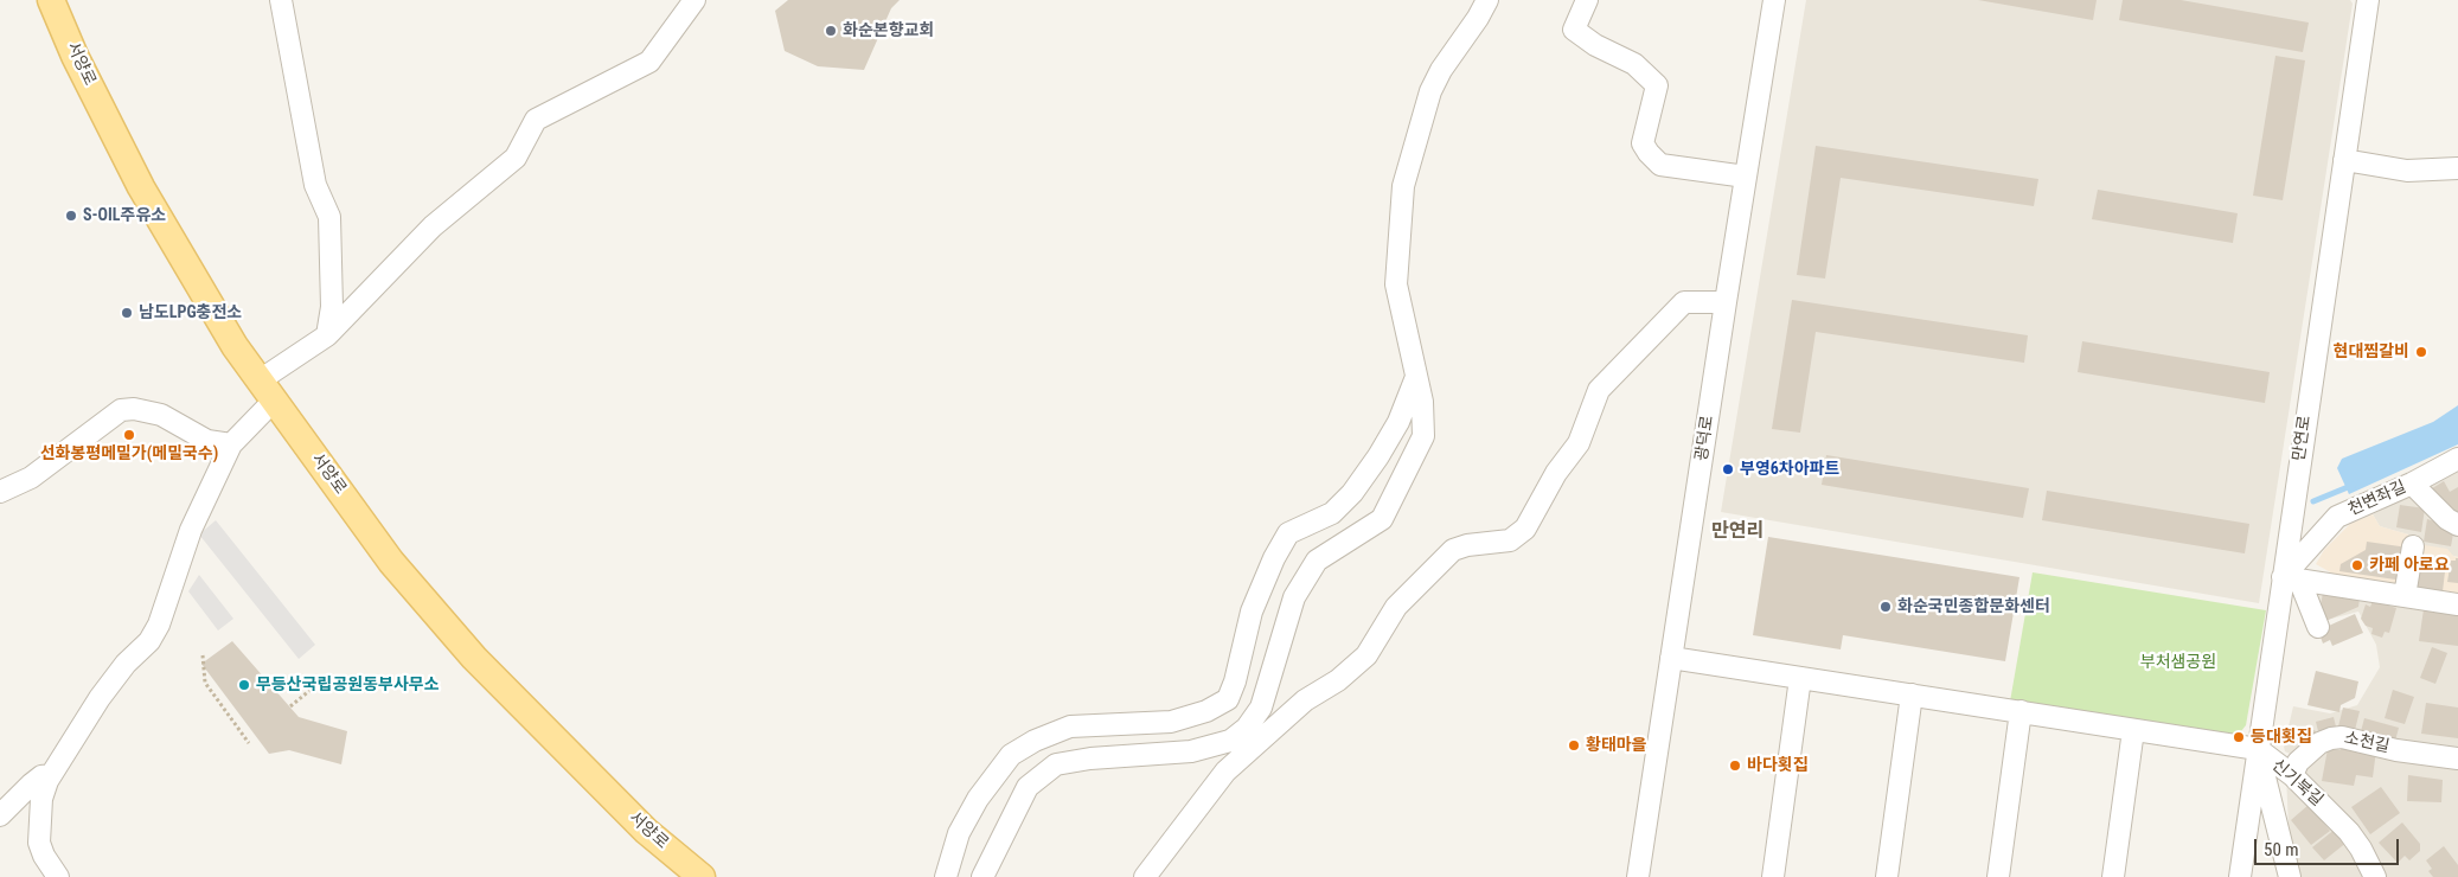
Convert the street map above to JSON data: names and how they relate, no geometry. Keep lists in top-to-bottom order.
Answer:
{
  "streets": {
    "main road": ["서양로"],
    "street": [
      "광덕로",
      "만연로",
      "천변좌길",
      "소천길",
      "신기북길"
    ]
  },
  "crossings": [
    ["만연로", "천변좌길"],
    ["만연로", "신기북길"],
    ["소천길", "신기북길"]
  ],
  "districts": ["만연리"],
  "parks": ["부처샘공원"],
  "places": [
    "화순본향교회",
    "S-OIL주유소",
    "남도LPG충전소",
    "현대찜갈비",
    "선화봉평메밀가(메밀국수)",
    "부영6차아파트",
    "카페 아로요",
    "화순국민종합문화센터",
    "무등산국립공원동부사무소",
    "등대횟집",
    "황태마을",
    "바다횟집"
  ],
  "scale_bar": "50 m"
}
